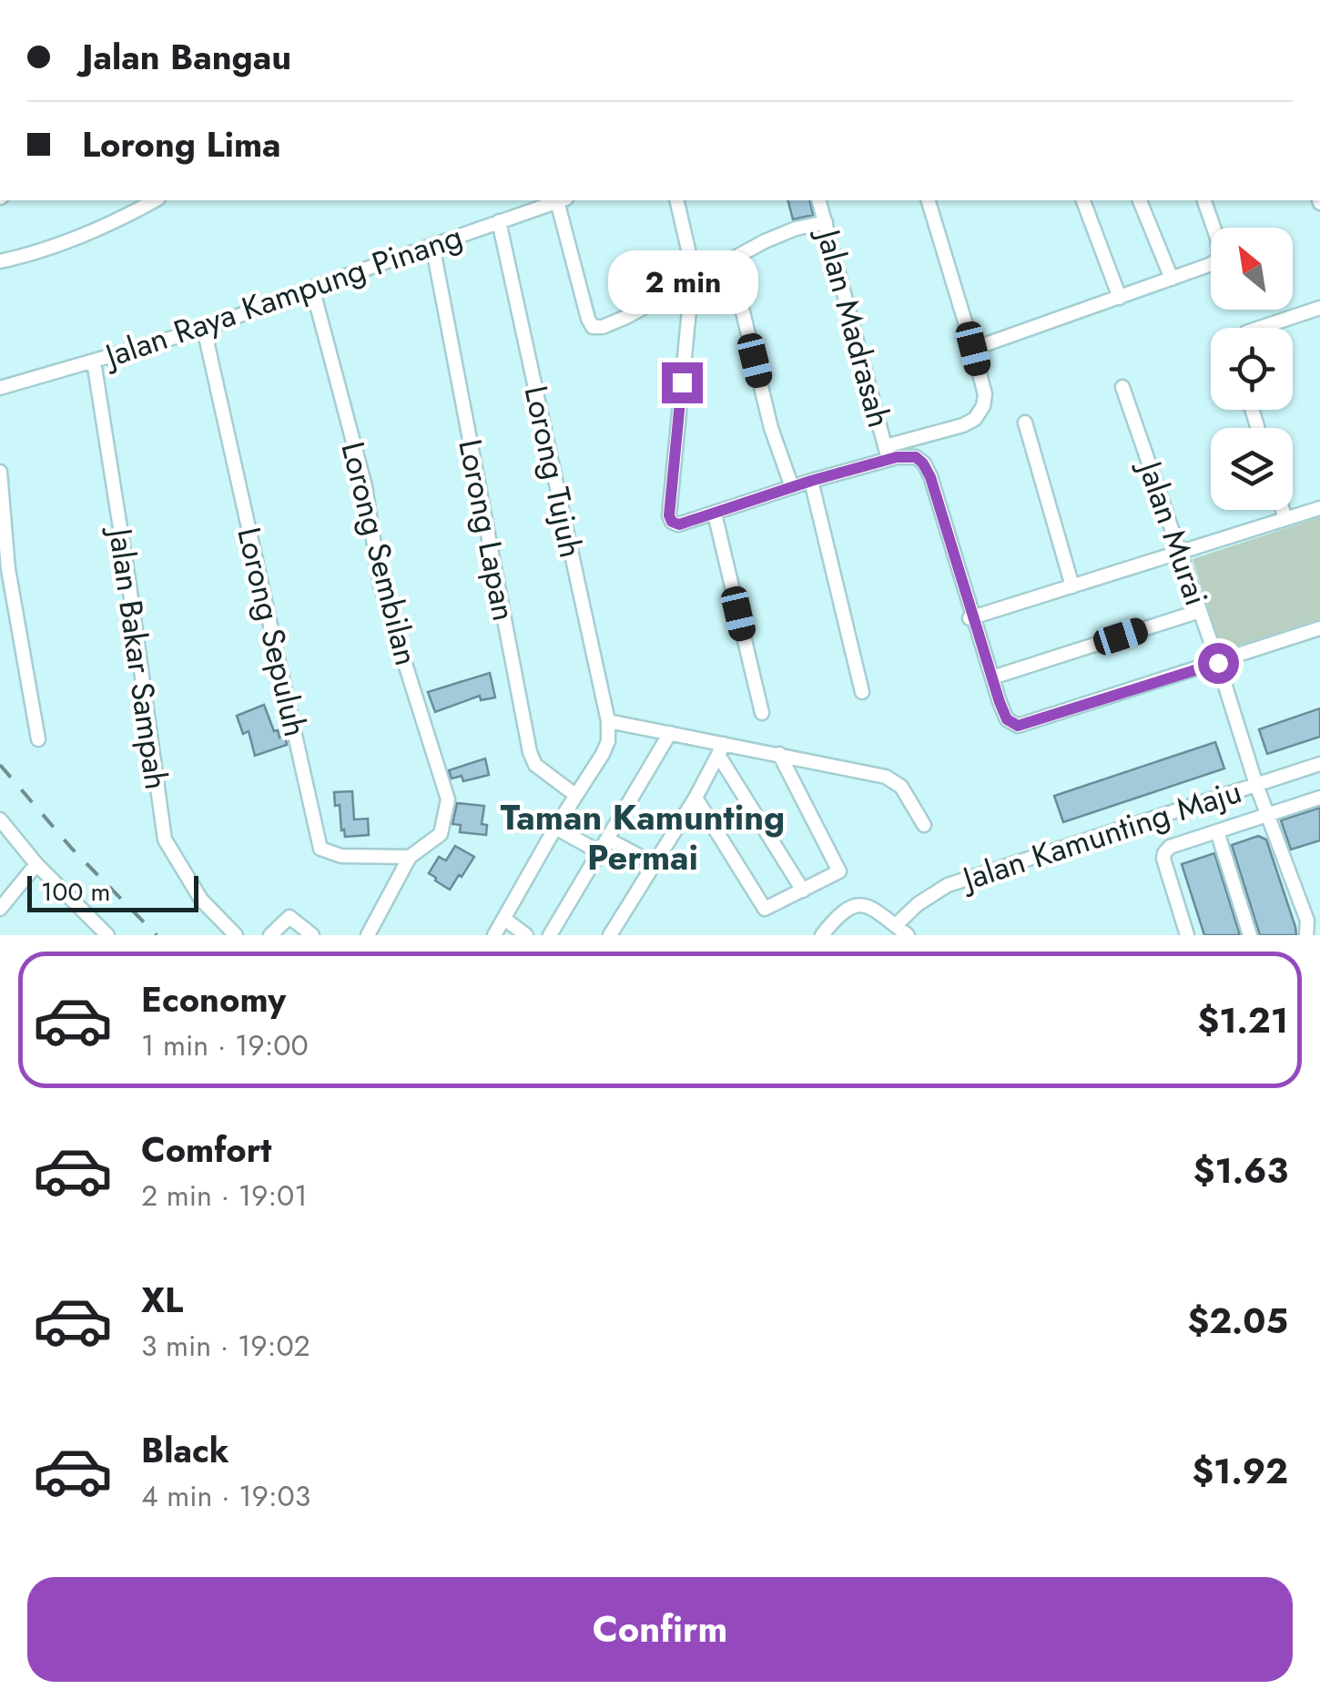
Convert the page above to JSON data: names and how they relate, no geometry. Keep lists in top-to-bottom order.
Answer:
{
  "streets": {
    "street": [
      "Jalan Raya Kampung Pinang",
      "Jalan Madrasah",
      "Lorong Tujuh",
      "Lorong Lapan",
      "Jalan Murai",
      "Lorong Sembilan",
      "Lorong Sepuluh",
      "Jalan Bakar Sampah",
      "Jalan Kamunting Maju"
    ]
  },
  "crossings": [
    ["Jalan Raya Kampung Pinang", "Lorong Tujuh"],
    ["Jalan Raya Kampung Pinang", "Lorong Lapan"],
    ["Jalan Raya Kampung Pinang", "Lorong Sembilan"],
    ["Jalan Raya Kampung Pinang", "Lorong Sepuluh"],
    ["Jalan Raya Kampung Pinang", "Jalan Bakar Sampah"],
    ["Jalan Murai", "Jalan Kamunting Maju"],
    ["Lorong Sembilan", "Lorong Sepuluh"]
  ],
  "districts": ["Taman Kamunting Permai"],
  "scale_bar": "100 m",
  "north": "top left",
  "page": {
    "banner": ["Jalan Bangau", "Lorong Lima"],
    "bubble": "2 min",
    "scale": "100 m",
    "list": [
      {
        "name": "Economy",
        "note": "1 min · 19:00",
        "value": "$1.21"
      },
      {
        "name": "Comfort",
        "note": "2 min · 19:01",
        "value": "$1.63"
      },
      {
        "name": "XL",
        "note": "3 min · 19:02",
        "value": "$2.05"
      },
      {
        "name": "Black",
        "note": "4 min · 19:03",
        "value": "$1.92"
      }
    ],
    "buttons": "Confirm"
  }
}
